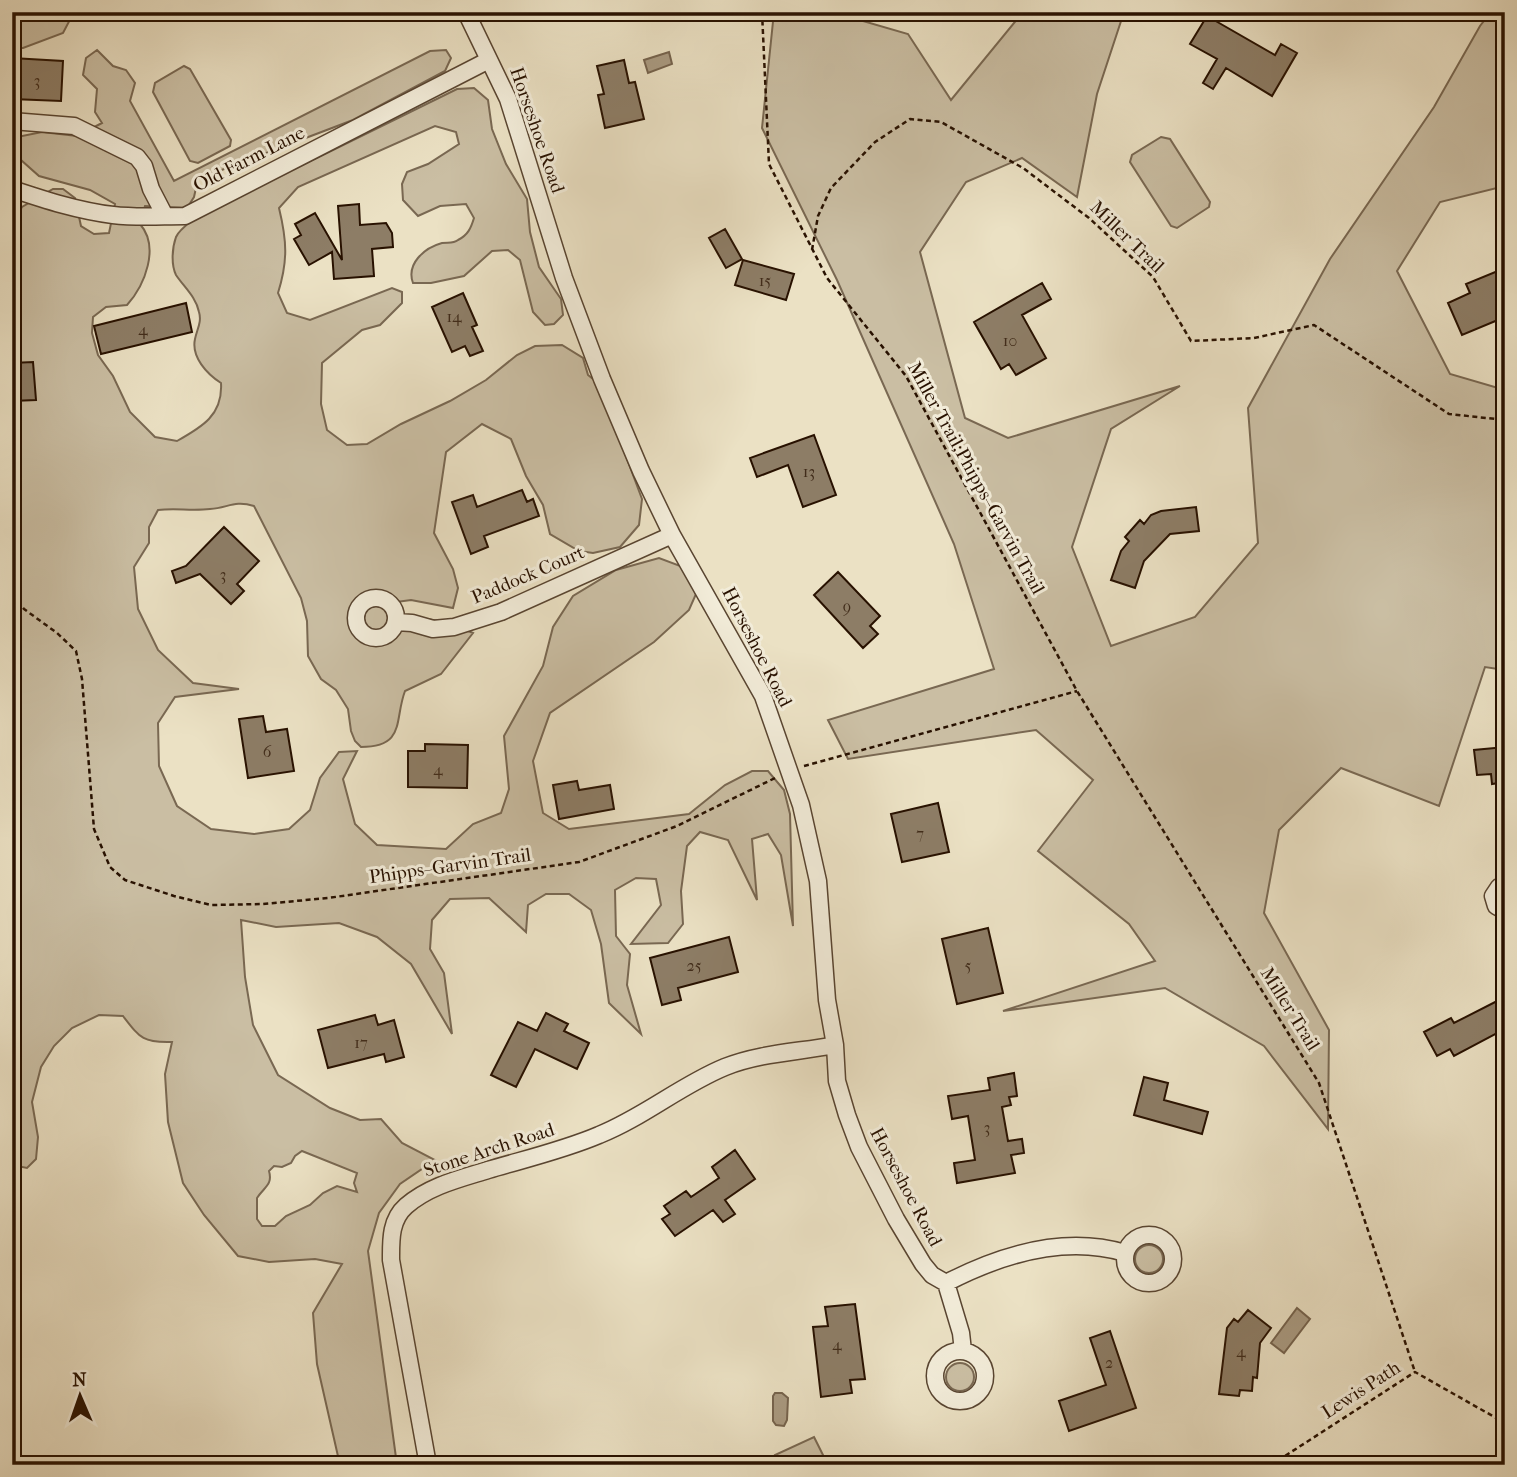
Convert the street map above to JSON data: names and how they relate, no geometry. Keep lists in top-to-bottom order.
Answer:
{
  "streets": {
    "street": [
      "Horseshoe Road",
      "Old Farm Lane",
      "Paddock Court",
      "Stone Arch Road"
    ],
    "path": [
      "Miller Trail",
      "Miller Trail;Phipps–Garvin Trail",
      "Phipps–Garvin Trail",
      "Lewis Path"
    ]
  },
  "crossings": [
    ["Horseshoe Road", "Old Farm Lane"],
    ["Horseshoe Road", "Paddock Court"],
    ["Horseshoe Road", "Phipps–Garvin Trail"],
    ["Horseshoe Road", "Stone Arch Road"],
    ["Miller Trail", "Miller Trail;Phipps–Garvin Trail"],
    ["Miller Trail", "Phipps–Garvin Trail"],
    ["Miller Trail", "Lewis Path"],
    ["Miller Trail;Phipps–Garvin Trail", "Phipps–Garvin Trail"]
  ],
  "house_numbers": [
    "3",
    "15",
    "14",
    "4",
    "10",
    "13",
    "3",
    "9",
    "6",
    "4",
    "7",
    "25",
    "5",
    "17",
    "3",
    "4",
    "4",
    "2"
  ],
  "north": "top"
}
